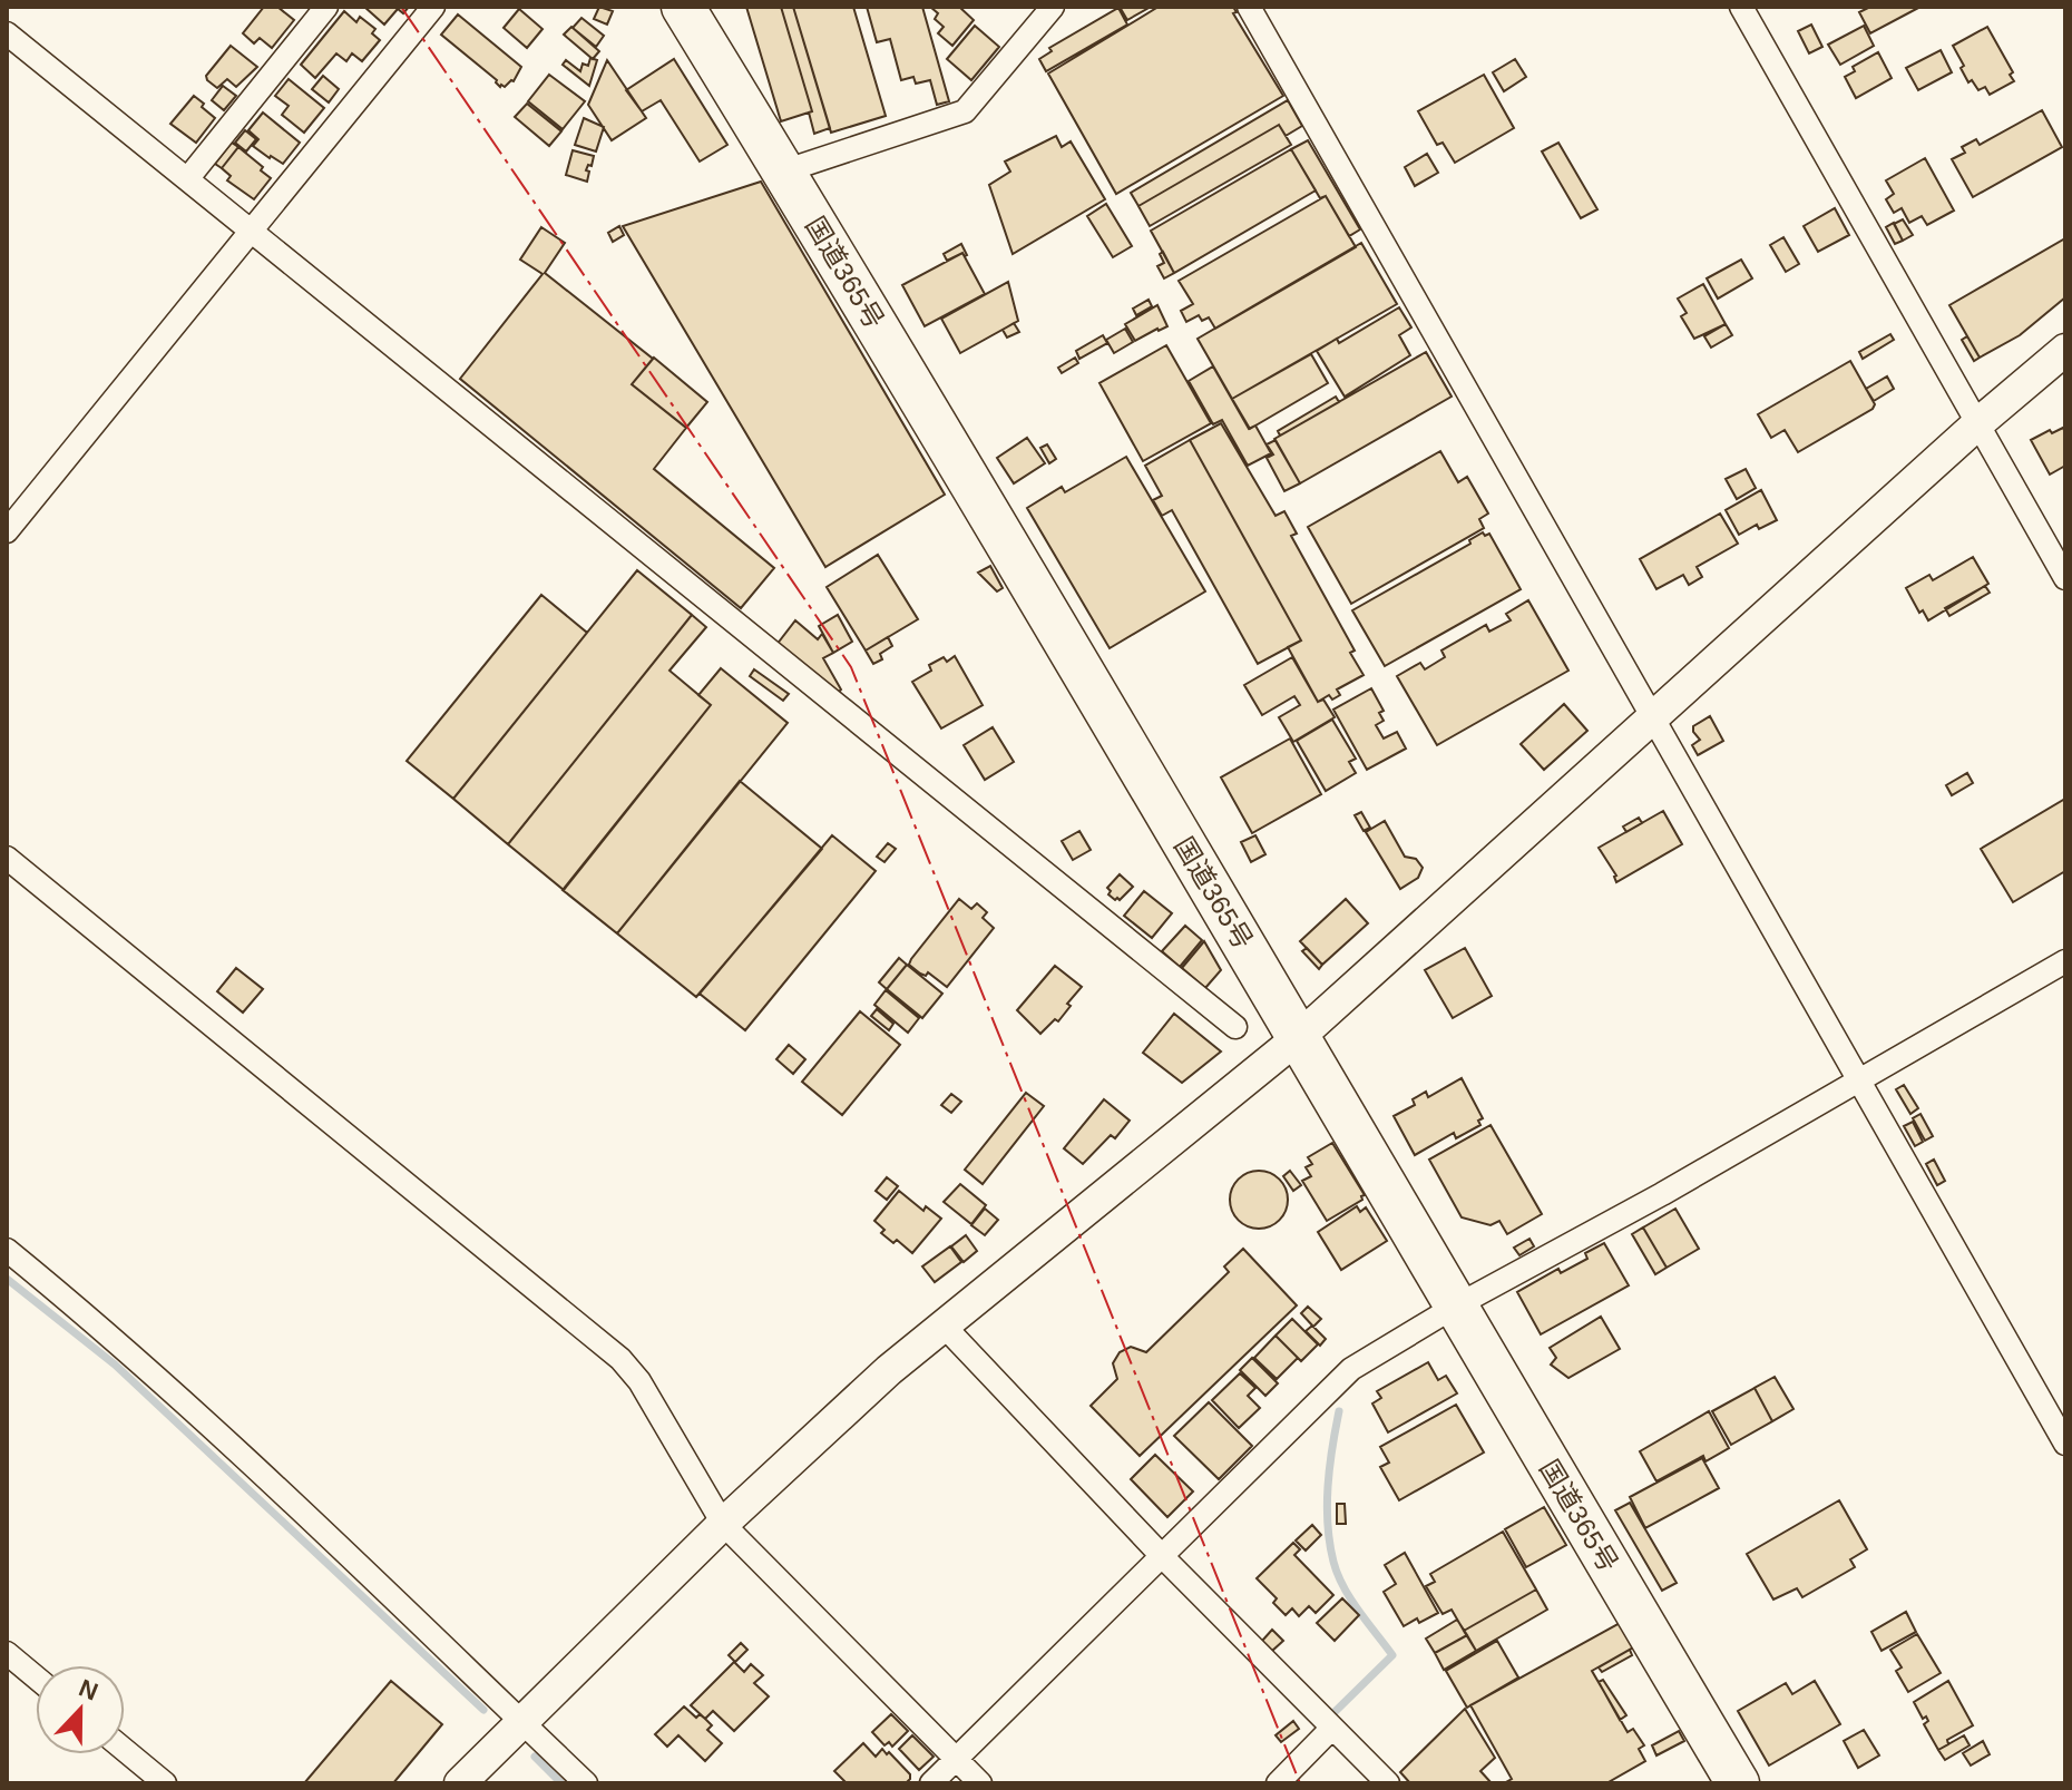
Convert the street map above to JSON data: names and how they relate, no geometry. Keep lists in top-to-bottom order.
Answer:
{
  "streets": {
    "highway": ["国道365号"]
  },
  "north": "top"
}
